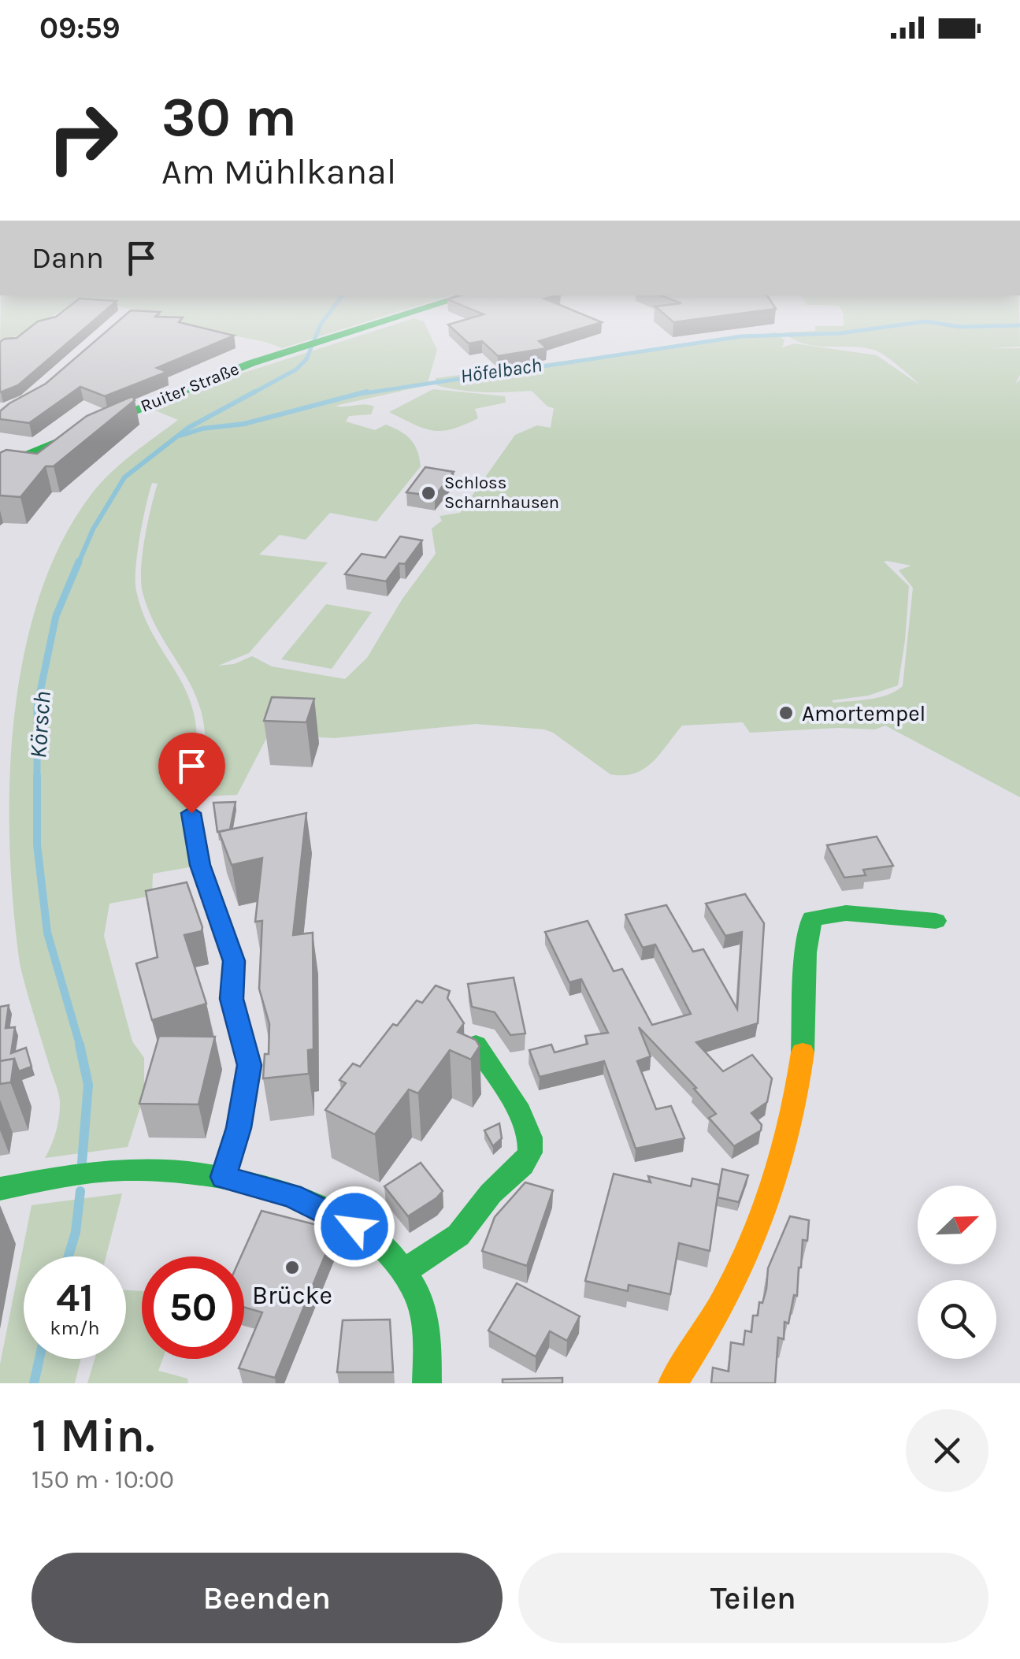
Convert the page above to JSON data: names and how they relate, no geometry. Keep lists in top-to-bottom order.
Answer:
{
  "streets": {
    "main road": ["Ruiter Straße"]
  },
  "water": ["Höfelbach", "Körsch"],
  "places": ["Schloss Scharnhausen", "Amortempel", "Brücke"],
  "north": "top right",
  "page": {
    "status": "09:59",
    "turn": ["30 m", "Am Mühlkanal"],
    "then": "Dann",
    "speed": "41 km/h",
    "limit": "50",
    "heading": ["1 Min.", "150 m · 10:00"],
    "buttons": ["Beenden", "Teilen"]
  }
}
